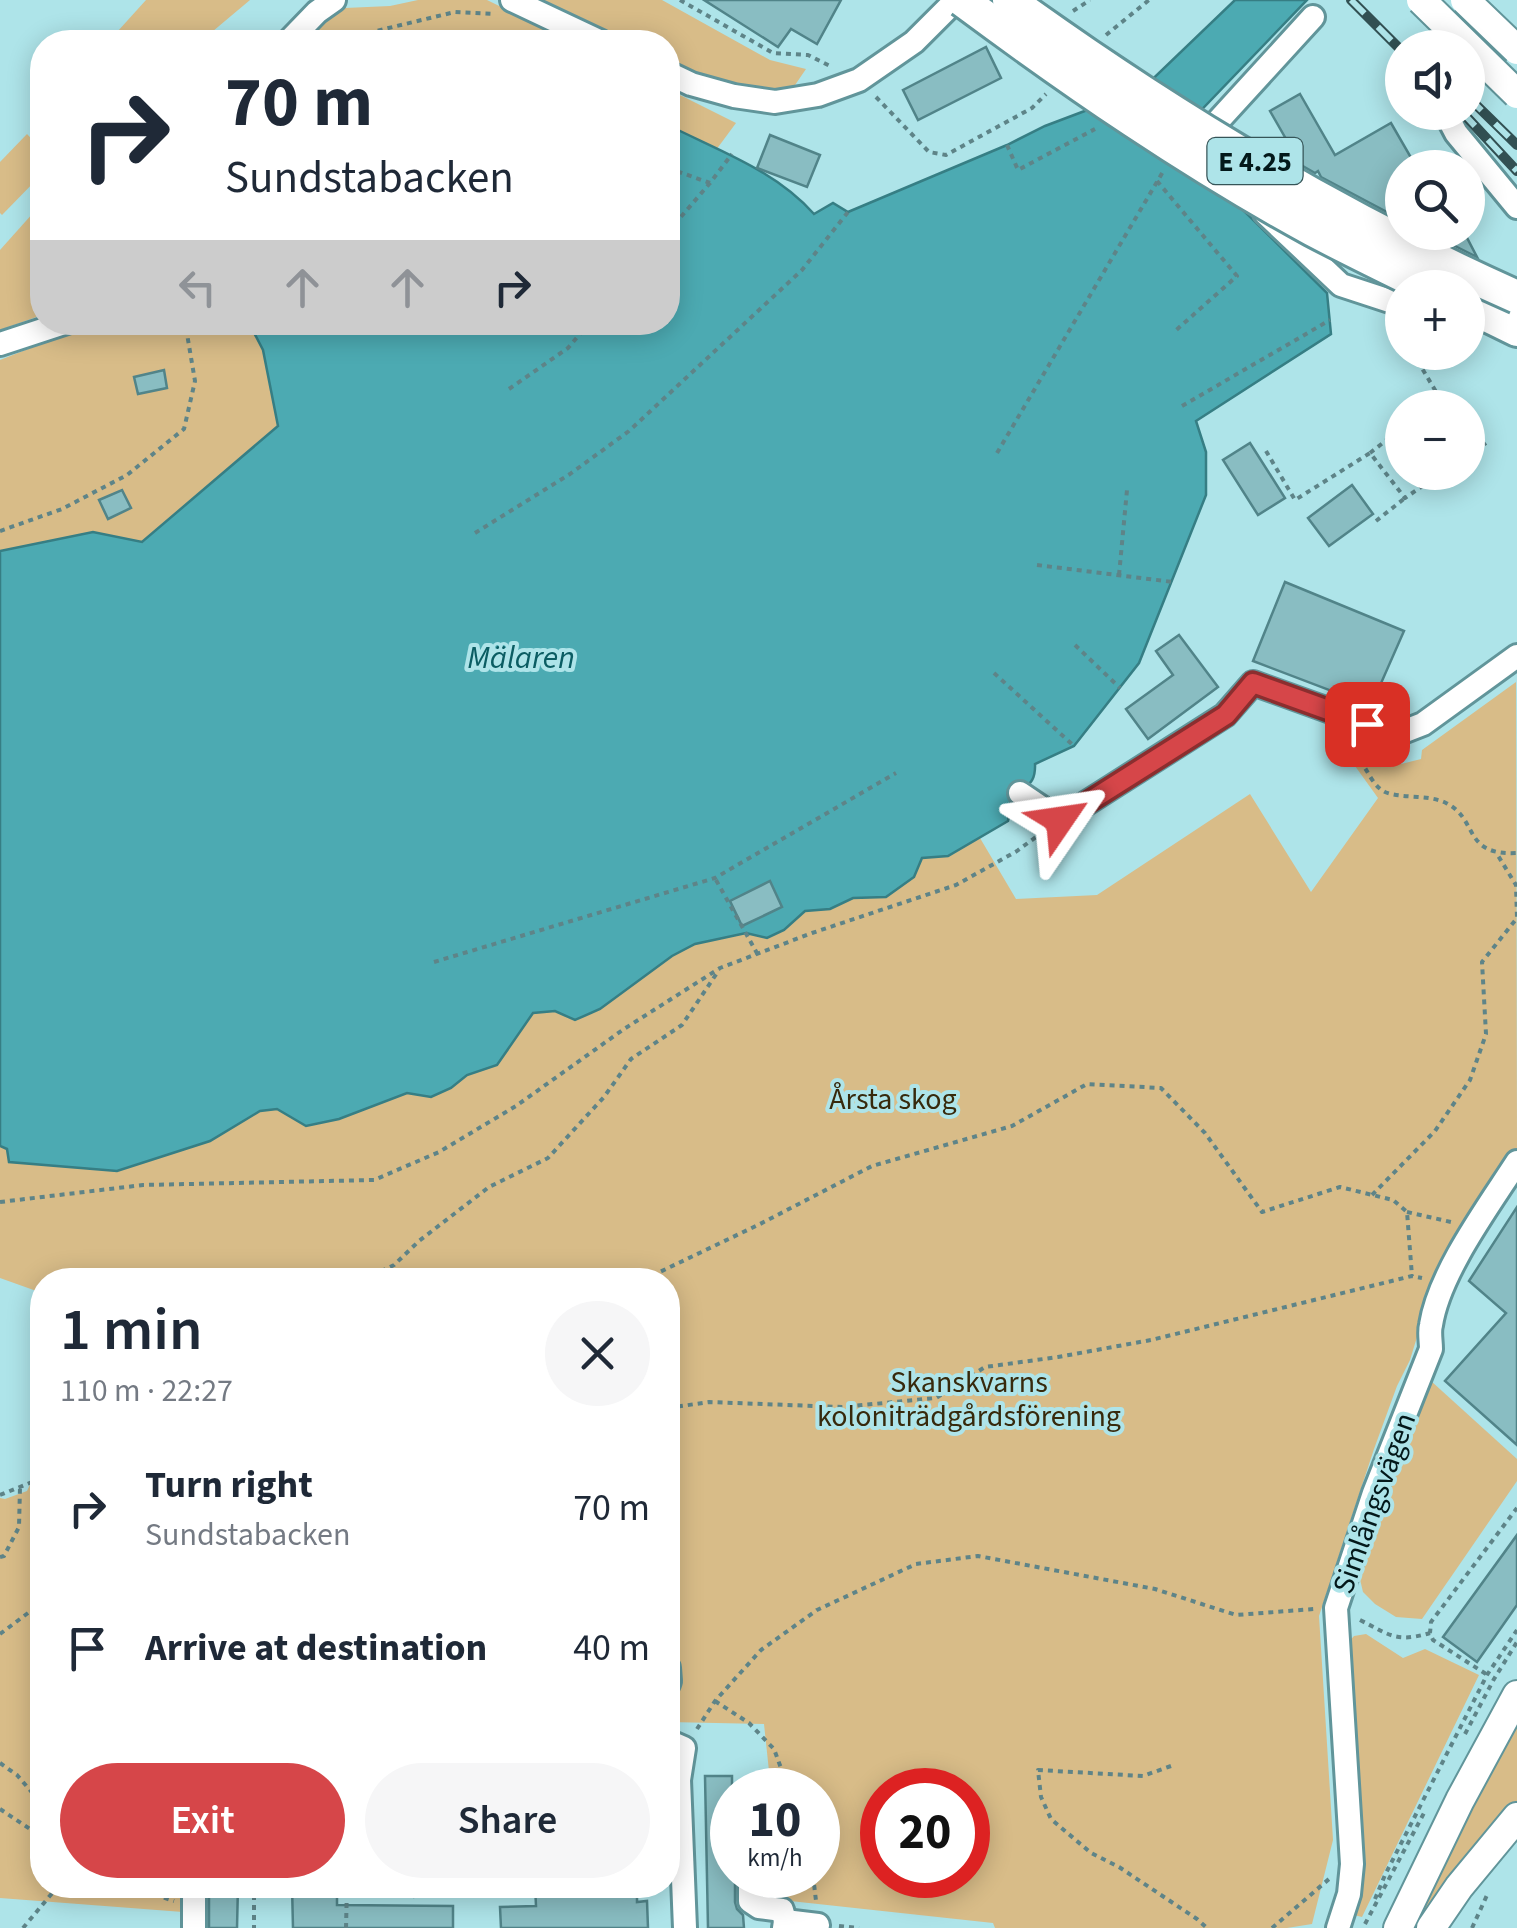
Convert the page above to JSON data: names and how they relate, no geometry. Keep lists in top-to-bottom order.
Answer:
{
  "streets": {
    "highway": ["E 4.25"],
    "street": ["Simlångsvägen"]
  },
  "water": ["Mälaren"],
  "parks": ["Årsta skog", "Skanskvarns koloniträdgårdsförening"],
  "page": {
    "map_buttons": ["+", "−"],
    "turn": ["70 m", "Sundstabacken"],
    "heading": ["1 min", "110 m · 22:27"],
    "list": [
      {
        "name": "Turn right",
        "note": "Sundstabacken",
        "value": "70 m"
      },
      {
        "name": "Arrive at destination",
        "value": "40 m"
      }
    ],
    "buttons": ["Exit", "Share"],
    "speed": "10 km/h",
    "limit": "20"
  }
}
